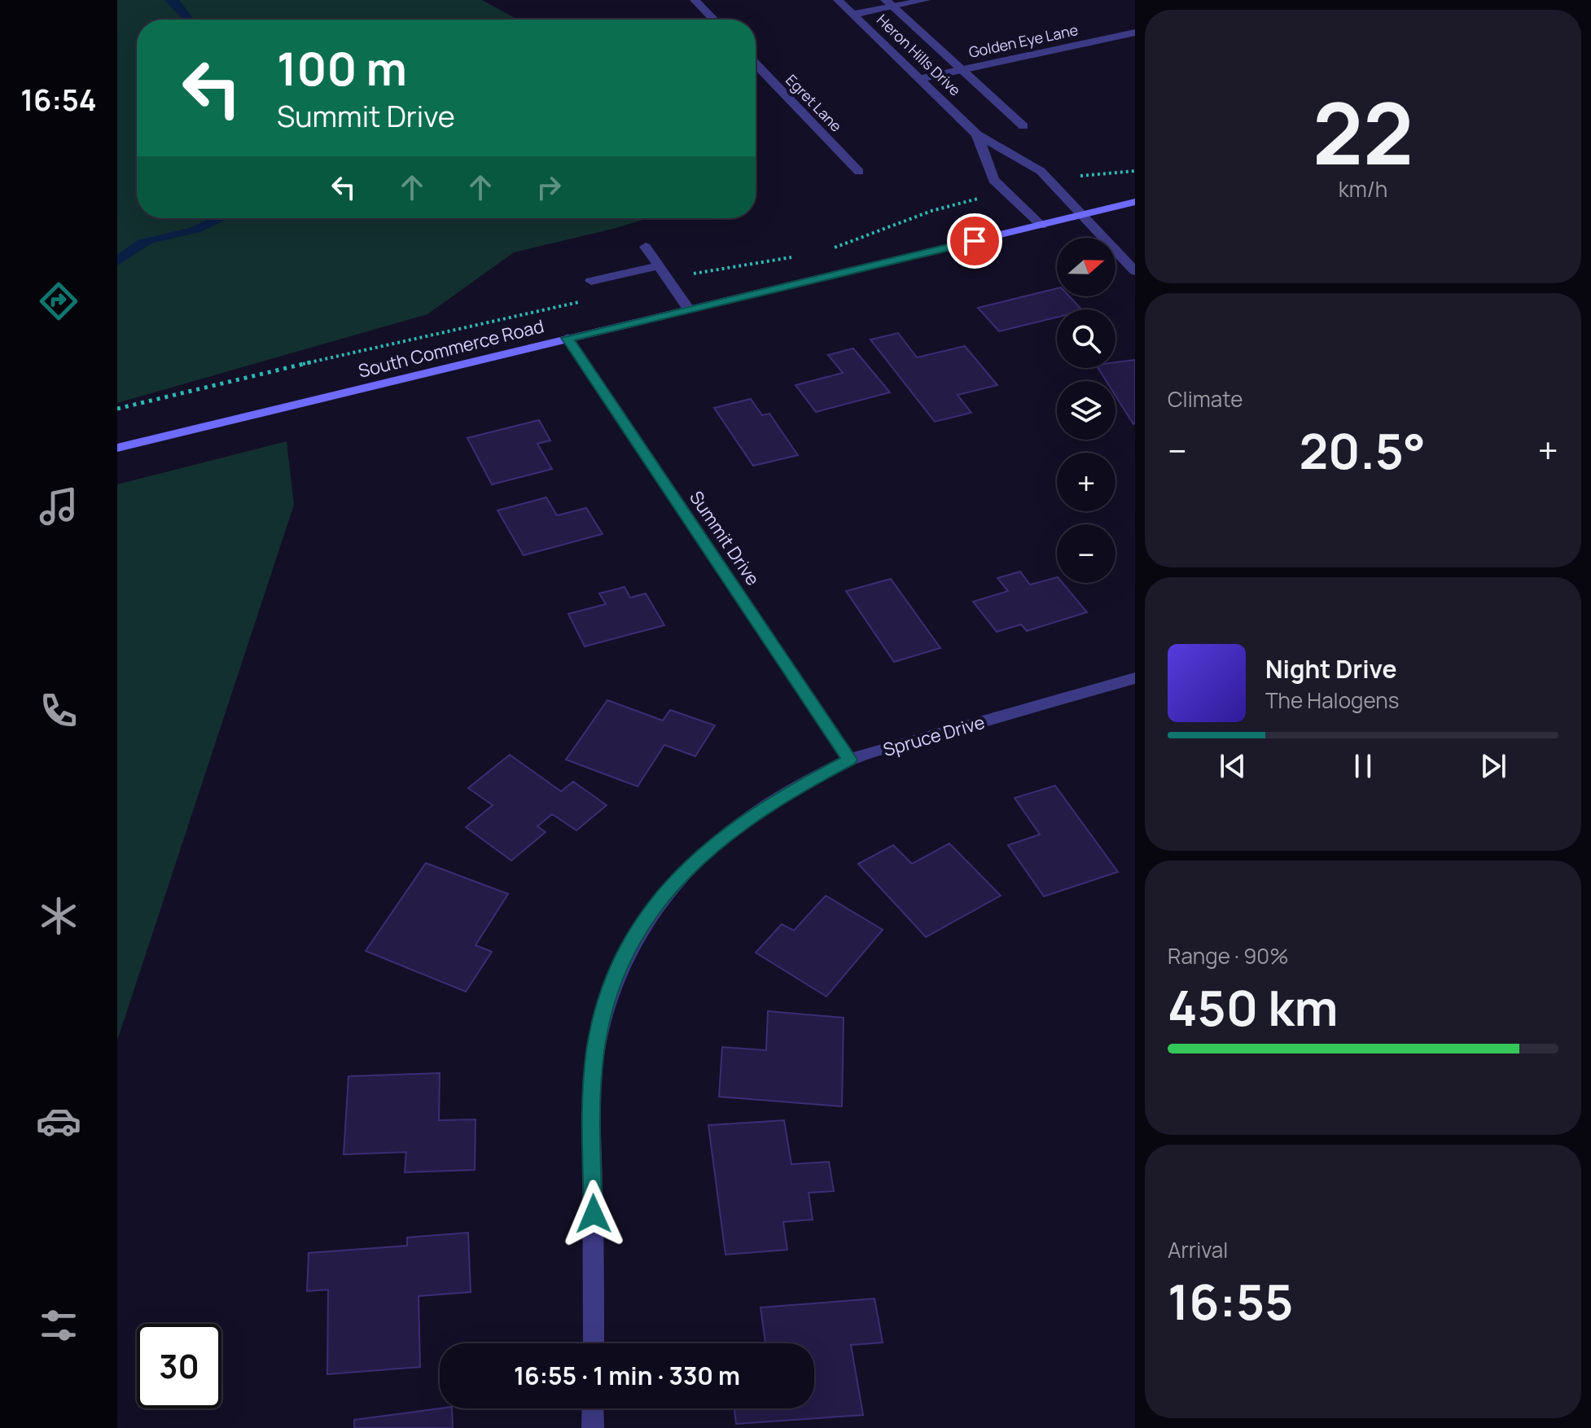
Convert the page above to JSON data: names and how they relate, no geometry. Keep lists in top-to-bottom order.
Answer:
{
  "streets": {
    "street": [
      "Golden Eye Lane",
      "Heron Hills Drive",
      "Egret Lane",
      "South Commerce Road",
      "Summit Drive",
      "Spruce Drive"
    ]
  },
  "crossings": [
    ["Golden Eye Lane", "Heron Hills Drive"],
    ["Heron Hills Drive", "South Commerce Road"],
    ["South Commerce Road", "Summit Drive"],
    ["Summit Drive", "Spruce Drive"]
  ],
  "north": "right",
  "page": {
    "tabs": "16:54",
    "tile": [
      ["22", "km/h"],
      "Climate",
      ["Range · 90%", "450 km"],
      ["Arrival", "16:55"]
    ],
    "turn": ["100 m", "Summit Drive"],
    "map_buttons": ["+", "−"],
    "heat": ["−", "20.5°", "+"],
    "song": ["Night Drive", "The Halogens"],
    "limit": "30",
    "trip": "16:55 · 1 min · 330 m"
  }
}
